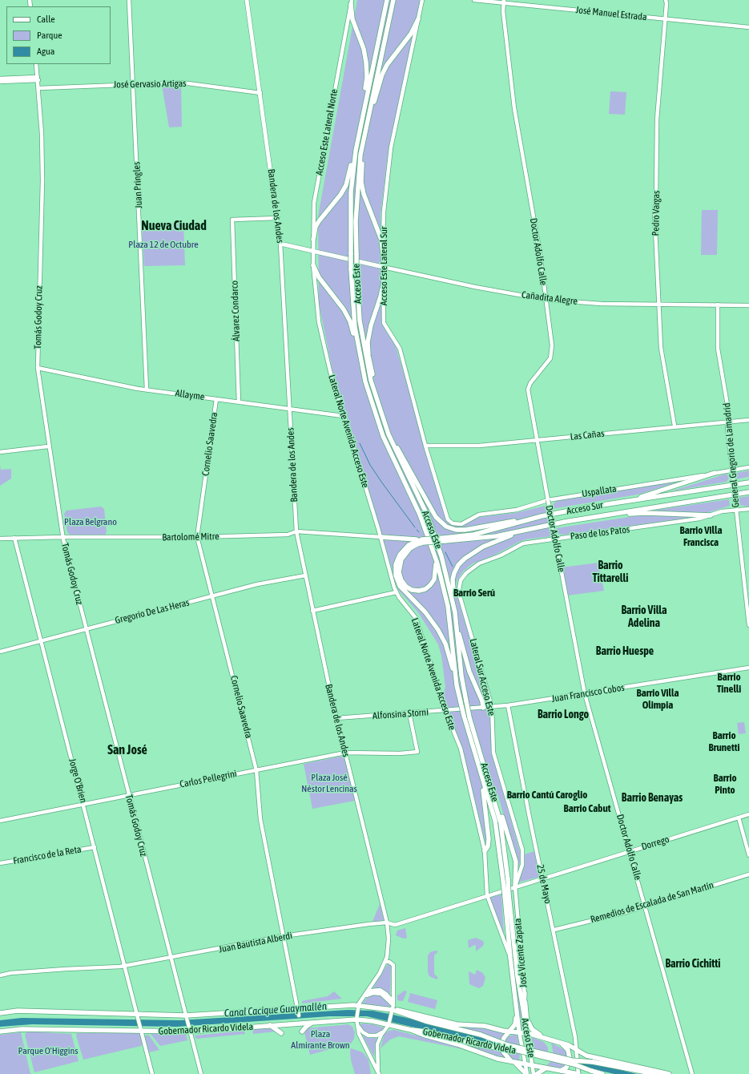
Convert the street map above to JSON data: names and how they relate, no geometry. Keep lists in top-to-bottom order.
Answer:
{
  "streets": {
    "highway": ["Acceso Este", "Acceso Sur", "Gobernador Ricardo Videla"],
    "main road": ["Bandera de los Andes", "Cañadita Alegre"],
    "street": [
      "José Manuel Estrada",
      "José Gervasio Artigas",
      "Acceso Este Lateral Norte",
      "Juan Pringles",
      "Pedro Vargas",
      "Doctor Adolfo Calle",
      "Acceso Este Lateral Sur",
      "Álvarez Condarco",
      "Tomás Godoy Cruz",
      "Allayme",
      "Lateral Norte Avenida Acceso Este",
      "Las Cañas",
      "Cornelio Saavedra",
      "General Gregorio de Lamadrid",
      "Uspallata",
      "Paso de los Patos",
      "Bartolomé Mitre",
      "Gregorio De Las Heras",
      "Lateral Sur Acceso Este",
      "Juan Francisco Cobos",
      "Alfonsina Storni",
      "Carlos Pellegrini",
      "Jorge O'Brien",
      "Dorrego",
      "Francisco de la Reta",
      "25 de Mayo",
      "Remedios de Escalada de San Martín",
      "Juan Bautista Alberdi",
      "José Vicente Zapata"
    ]
  },
  "crossings": [
    ["José Manuel Estrada", "Pedro Vargas"],
    ["José Manuel Estrada", "Doctor Adolfo Calle"],
    ["José Gervasio Artigas", "Juan Pringles"],
    ["José Gervasio Artigas", "Bandera de los Andes"],
    ["José Gervasio Artigas", "Tomás Godoy Cruz"],
    ["Acceso Este Lateral Norte", "Cañadita Alegre"],
    ["Acceso Este Lateral Norte", "Lateral Norte Avenida Acceso Este"],
    ["Juan Pringles", "Allayme"],
    ["Bandera de los Andes", "Cañadita Alegre"],
    ["Bandera de los Andes", "Álvarez Condarco"],
    ["Bandera de los Andes", "Allayme"],
    ["Bandera de los Andes", "Bartolomé Mitre"],
    ["Bandera de los Andes", "Gregorio De Las Heras"],
    ["Bandera de los Andes", "Alfonsina Storni"],
    ["Bandera de los Andes", "Carlos Pellegrini"],
    ["Bandera de los Andes", "Juan Bautista Alberdi"],
    ["Bandera de los Andes", "Gobernador Ricardo Videla"],
    ["Pedro Vargas", "Cañadita Alegre"],
    ["Pedro Vargas", "Las Cañas"],
    ["Doctor Adolfo Calle", "Cañadita Alegre"],
    ["Doctor Adolfo Calle", "Las Cañas"],
    ["Doctor Adolfo Calle", "Uspallata"],
    ["Doctor Adolfo Calle", "Paso de los Patos"],
    ["Doctor Adolfo Calle", "Juan Francisco Cobos"],
    ["Doctor Adolfo Calle", "Dorrego"],
    ["Doctor Adolfo Calle", "Remedios de Escalada de San Martín"],
    ["Acceso Este Lateral Sur", "Cañadita Alegre"],
    ["Acceso Este Lateral Sur", "Las Cañas"],
    ["Acceso Este Lateral Sur", "Uspallata"],
    ["Acceso Este", "Lateral Norte Avenida Acceso Este"],
    ["Acceso Este", "Gobernador Ricardo Videla"],
    ["Cañadita Alegre", "General Gregorio de Lamadrid"],
    ["Álvarez Condarco", "Allayme"],
    ["Tomás Godoy Cruz", "Allayme"],
    ["Tomás Godoy Cruz", "Bartolomé Mitre"],
    ["Tomás Godoy Cruz", "Gregorio De Las Heras"],
    ["Tomás Godoy Cruz", "Carlos Pellegrini"],
    ["Tomás Godoy Cruz", "Juan Bautista Alberdi"],
    ["Tomás Godoy Cruz", "Gobernador Ricardo Videla"],
    ["Allayme", "Lateral Norte Avenida Acceso Este"],
    ["Allayme", "Cornelio Saavedra"],
    ["Lateral Norte Avenida Acceso Este", "Acceso Sur"],
    ["Lateral Norte Avenida Acceso Este", "Bartolomé Mitre"],
    ["Lateral Norte Avenida Acceso Este", "Alfonsina Storni"],
    ["Lateral Norte Avenida Acceso Este", "Juan Bautista Alberdi"],
    ["Las Cañas", "General Gregorio de Lamadrid"],
    ["Cornelio Saavedra", "Bartolomé Mitre"],
    ["Cornelio Saavedra", "Gregorio De Las Heras"],
    ["Cornelio Saavedra", "Carlos Pellegrini"],
    ["Cornelio Saavedra", "Juan Bautista Alberdi"],
    ["Cornelio Saavedra", "Gobernador Ricardo Videla"],
    ["General Gregorio de Lamadrid", "Uspallata"],
    ["General Gregorio de Lamadrid", "Paso de los Patos"],
    ["Acceso Sur", "Bartolomé Mitre"],
    ["Paso de los Patos", "Lateral Sur Acceso Este"],
    ["Bartolomé Mitre", "Jorge O'Brien"],
    ["Gregorio De Las Heras", "Jorge O'Brien"],
    ["Lateral Sur Acceso Este", "Juan Francisco Cobos"],
    ["Lateral Sur Acceso Este", "Dorrego"],
    ["Lateral Sur Acceso Este", "José Vicente Zapata"],
    ["Juan Francisco Cobos", "Alfonsina Storni"],
    ["Juan Francisco Cobos", "25 de Mayo"],
    ["Alfonsina Storni", "Carlos Pellegrini"],
    ["Carlos Pellegrini", "Jorge O'Brien"],
    ["Jorge O'Brien", "Francisco de la Reta"],
    ["Jorge O'Brien", "Juan Bautista Alberdi"],
    ["Jorge O'Brien", "Gobernador Ricardo Videla"],
    ["Dorrego", "25 de Mayo"],
    ["Dorrego", "Juan Bautista Alberdi"],
    ["Dorrego", "José Vicente Zapata"],
    ["25 de Mayo", "Remedios de Escalada de San Martín"],
    ["25 de Mayo", "Gobernador Ricardo Videla"]
  ],
  "districts": [
    "Nueva Ciudad",
    "Barrio Villa Francisca",
    "Barrio Tittarelli",
    "Barrio Serú",
    "Barrio Villa Adelina",
    "Barrio Huespe",
    "Barrio Tinelli",
    "Barrio Villa Olimpia",
    "Barrio Longo",
    "Barrio Brunetti",
    "San José",
    "Barrio Pinto",
    "Barrio Cantú Caroglio",
    "Barrio Benayas",
    "Barrio Cabut",
    "Barrio Cichitti"
  ],
  "water": ["Canal Cacique Guaymallén"],
  "parks": [
    "Plaza 12 de Octubre",
    "Plaza Belgrano",
    "Plaza José Néstor Lencinas",
    "Plaza Almirante Brown",
    "Parque O'Higgins"
  ],
  "legend": ["Calle", "Parque", "Agua"]
}
